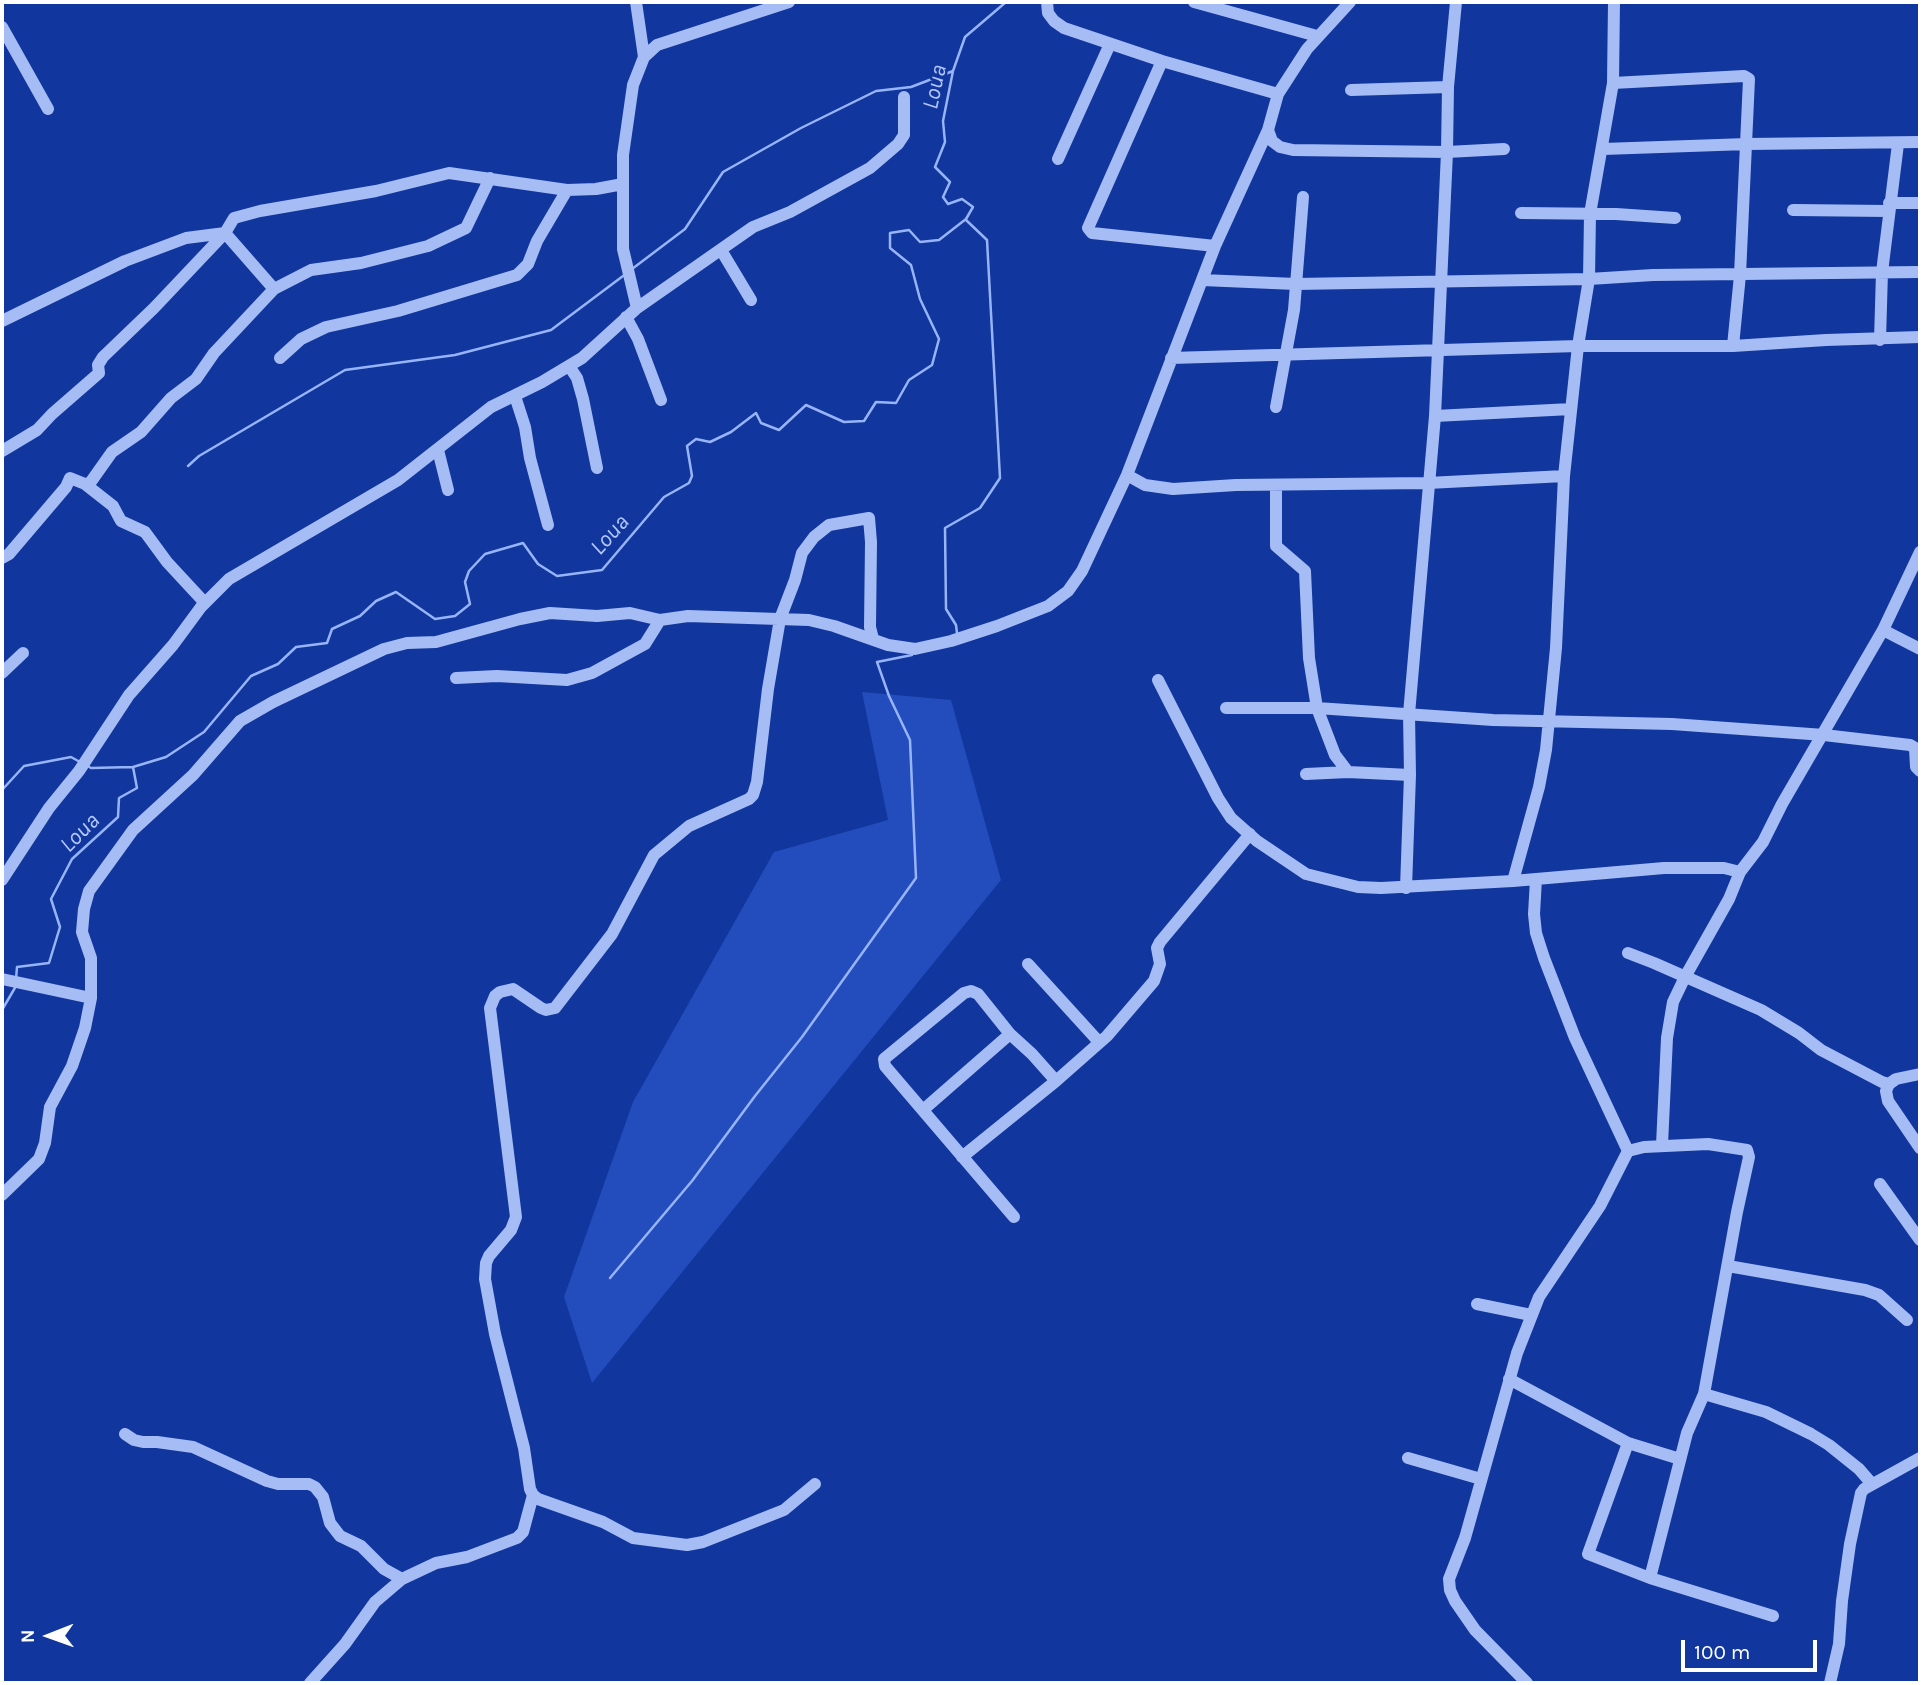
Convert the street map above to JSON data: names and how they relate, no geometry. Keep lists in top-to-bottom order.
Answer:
{
  "water": ["Loua"],
  "scale_bar": "100 m",
  "north": "left"
}
